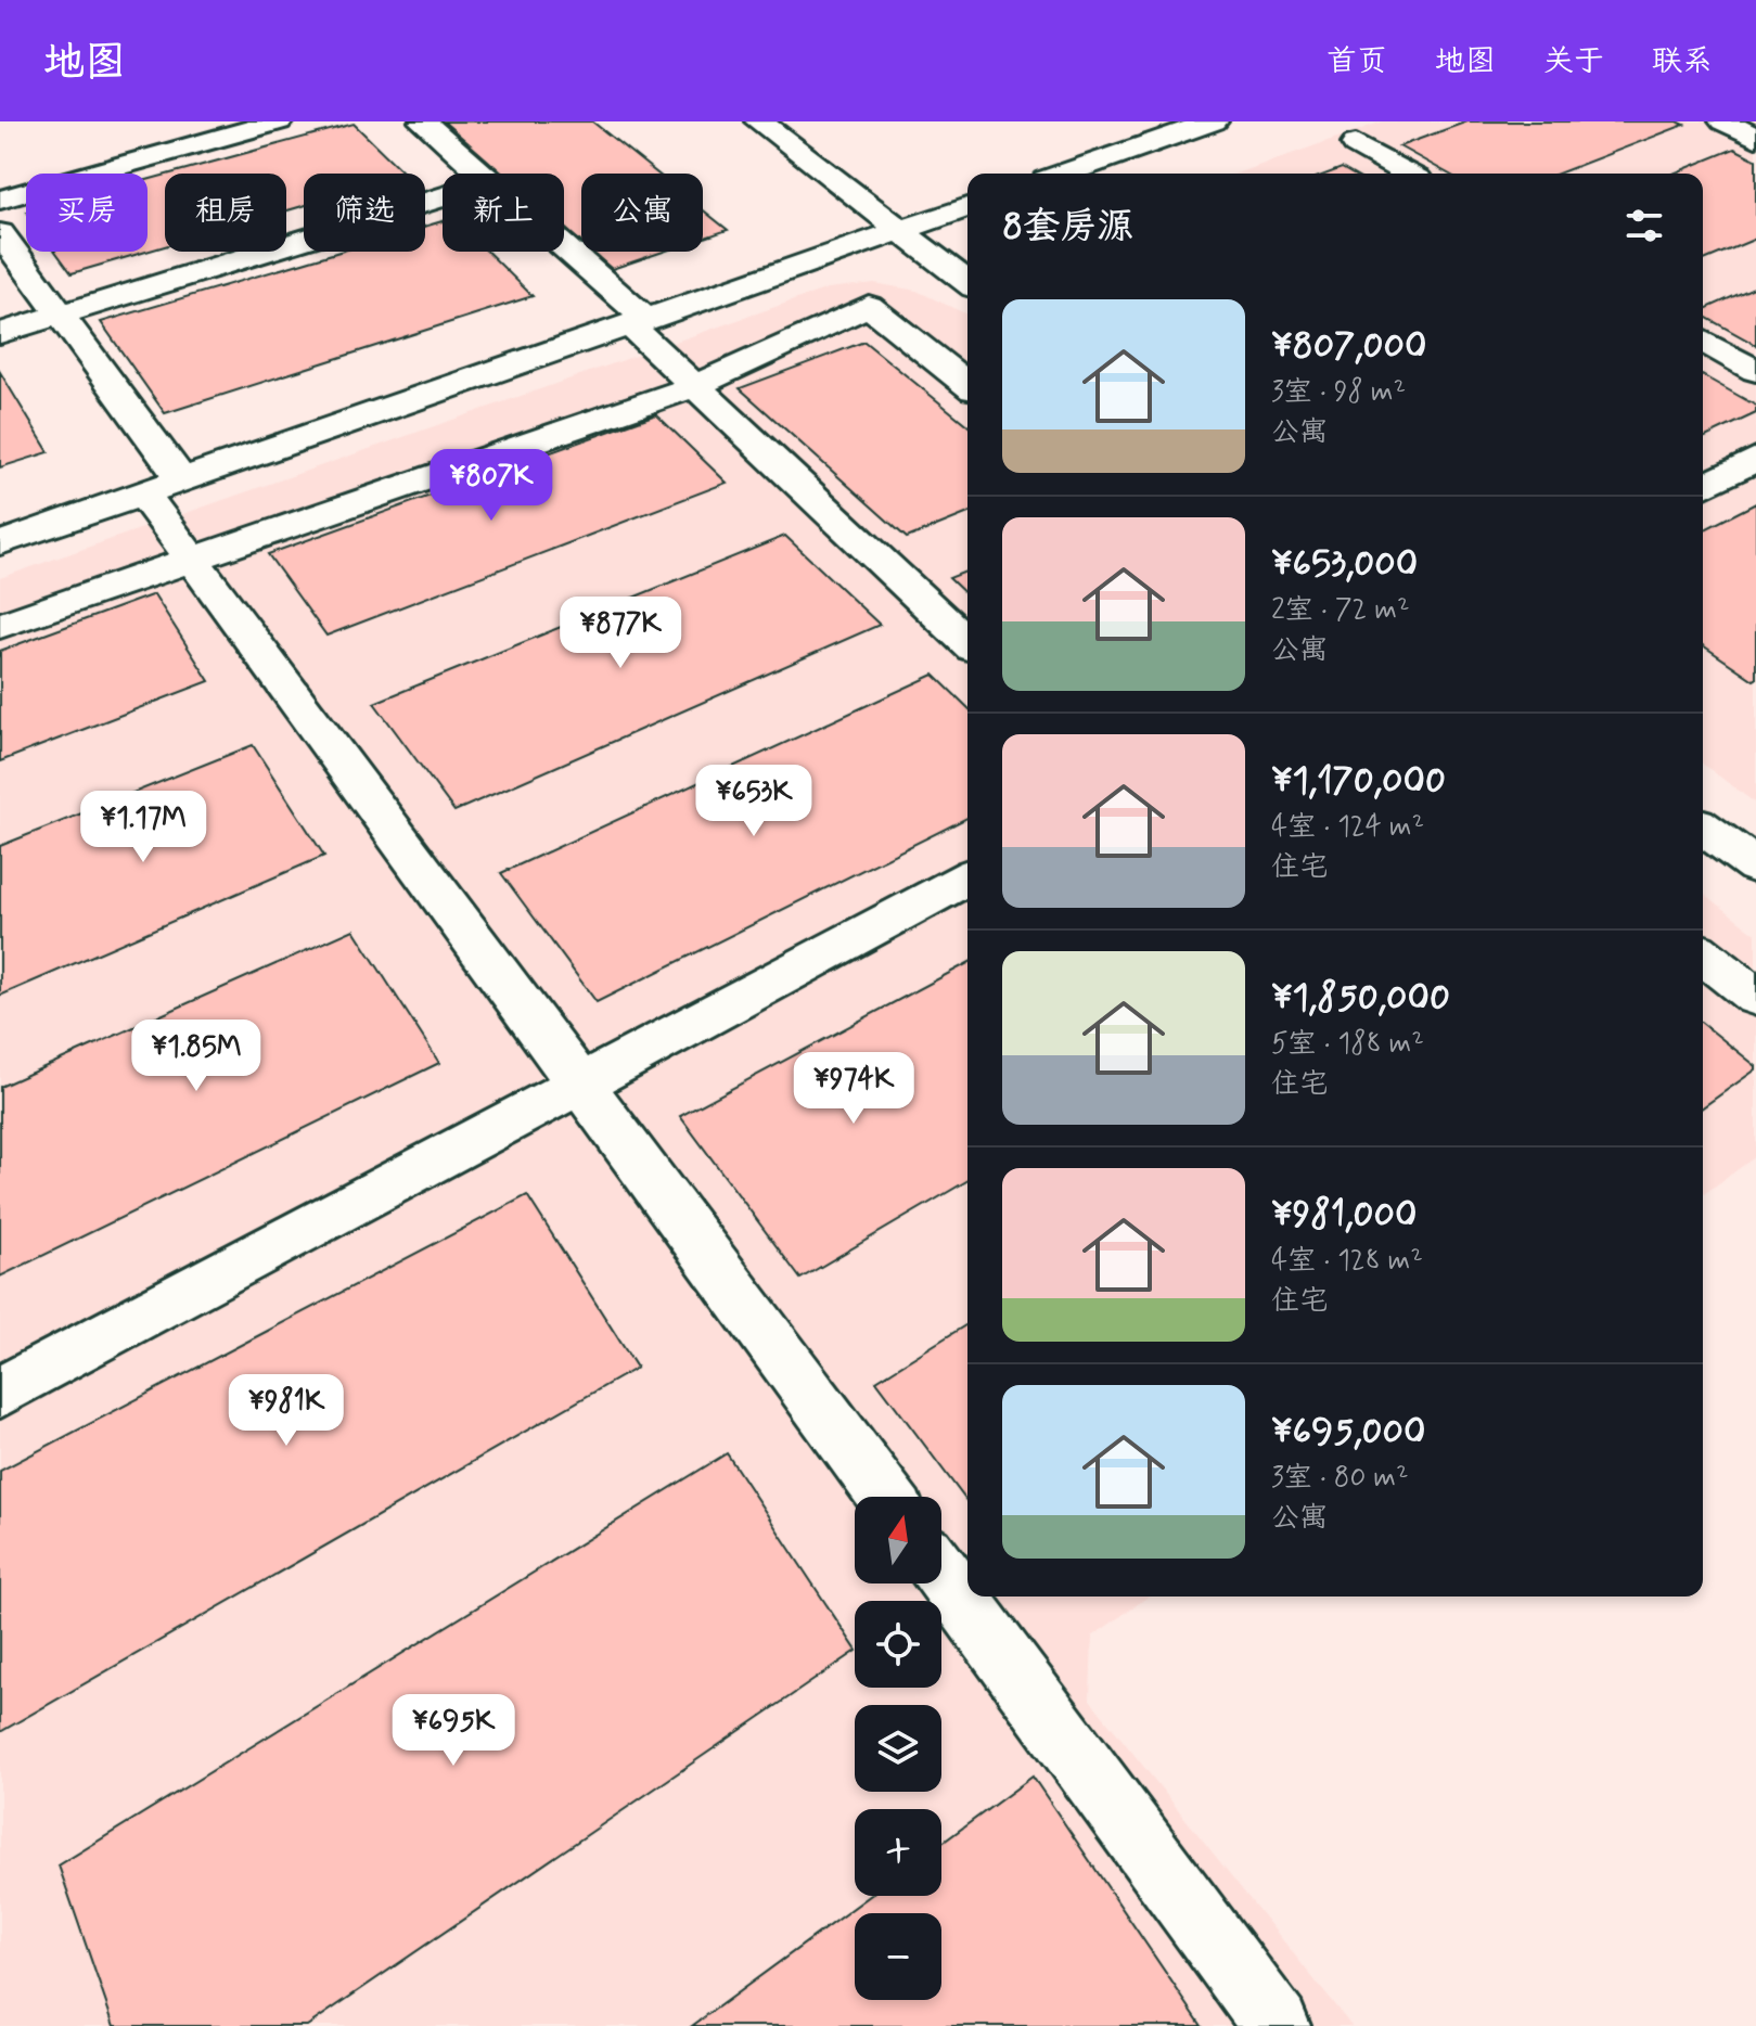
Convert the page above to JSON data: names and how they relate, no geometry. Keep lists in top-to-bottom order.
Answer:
{
  "north": "top",
  "page": {
    "header": "地图",
    "nav": [
      "首页",
      "地图",
      "关于",
      "联系"
    ],
    "chip": [
      "买房",
      "租房",
      "筛选",
      "新上",
      "公寓"
    ],
    "heading": "8套房源",
    "list": [
      {
        "name": "¥807,000",
        "note": "3室 · 98 m² · 公寓"
      },
      {
        "name": "¥653,000",
        "note": "2室 · 72 m² · 公寓"
      },
      {
        "name": "¥1,170,000",
        "note": "4室 · 124 m² · 住宅"
      },
      {
        "name": "¥1,850,000",
        "note": "5室 · 188 m² · 住宅"
      },
      {
        "name": "¥981,000",
        "note": "4室 · 128 m² · 住宅"
      },
      {
        "name": "¥695,000",
        "note": "3室 · 80 m² · 公寓"
      }
    ],
    "price": [
      "¥807K",
      "¥877K",
      "¥653K",
      "¥1.17M",
      "¥1.85M",
      "¥974K",
      "¥981K",
      "¥695K"
    ],
    "map_buttons": ["+", "−"]
  }
}
